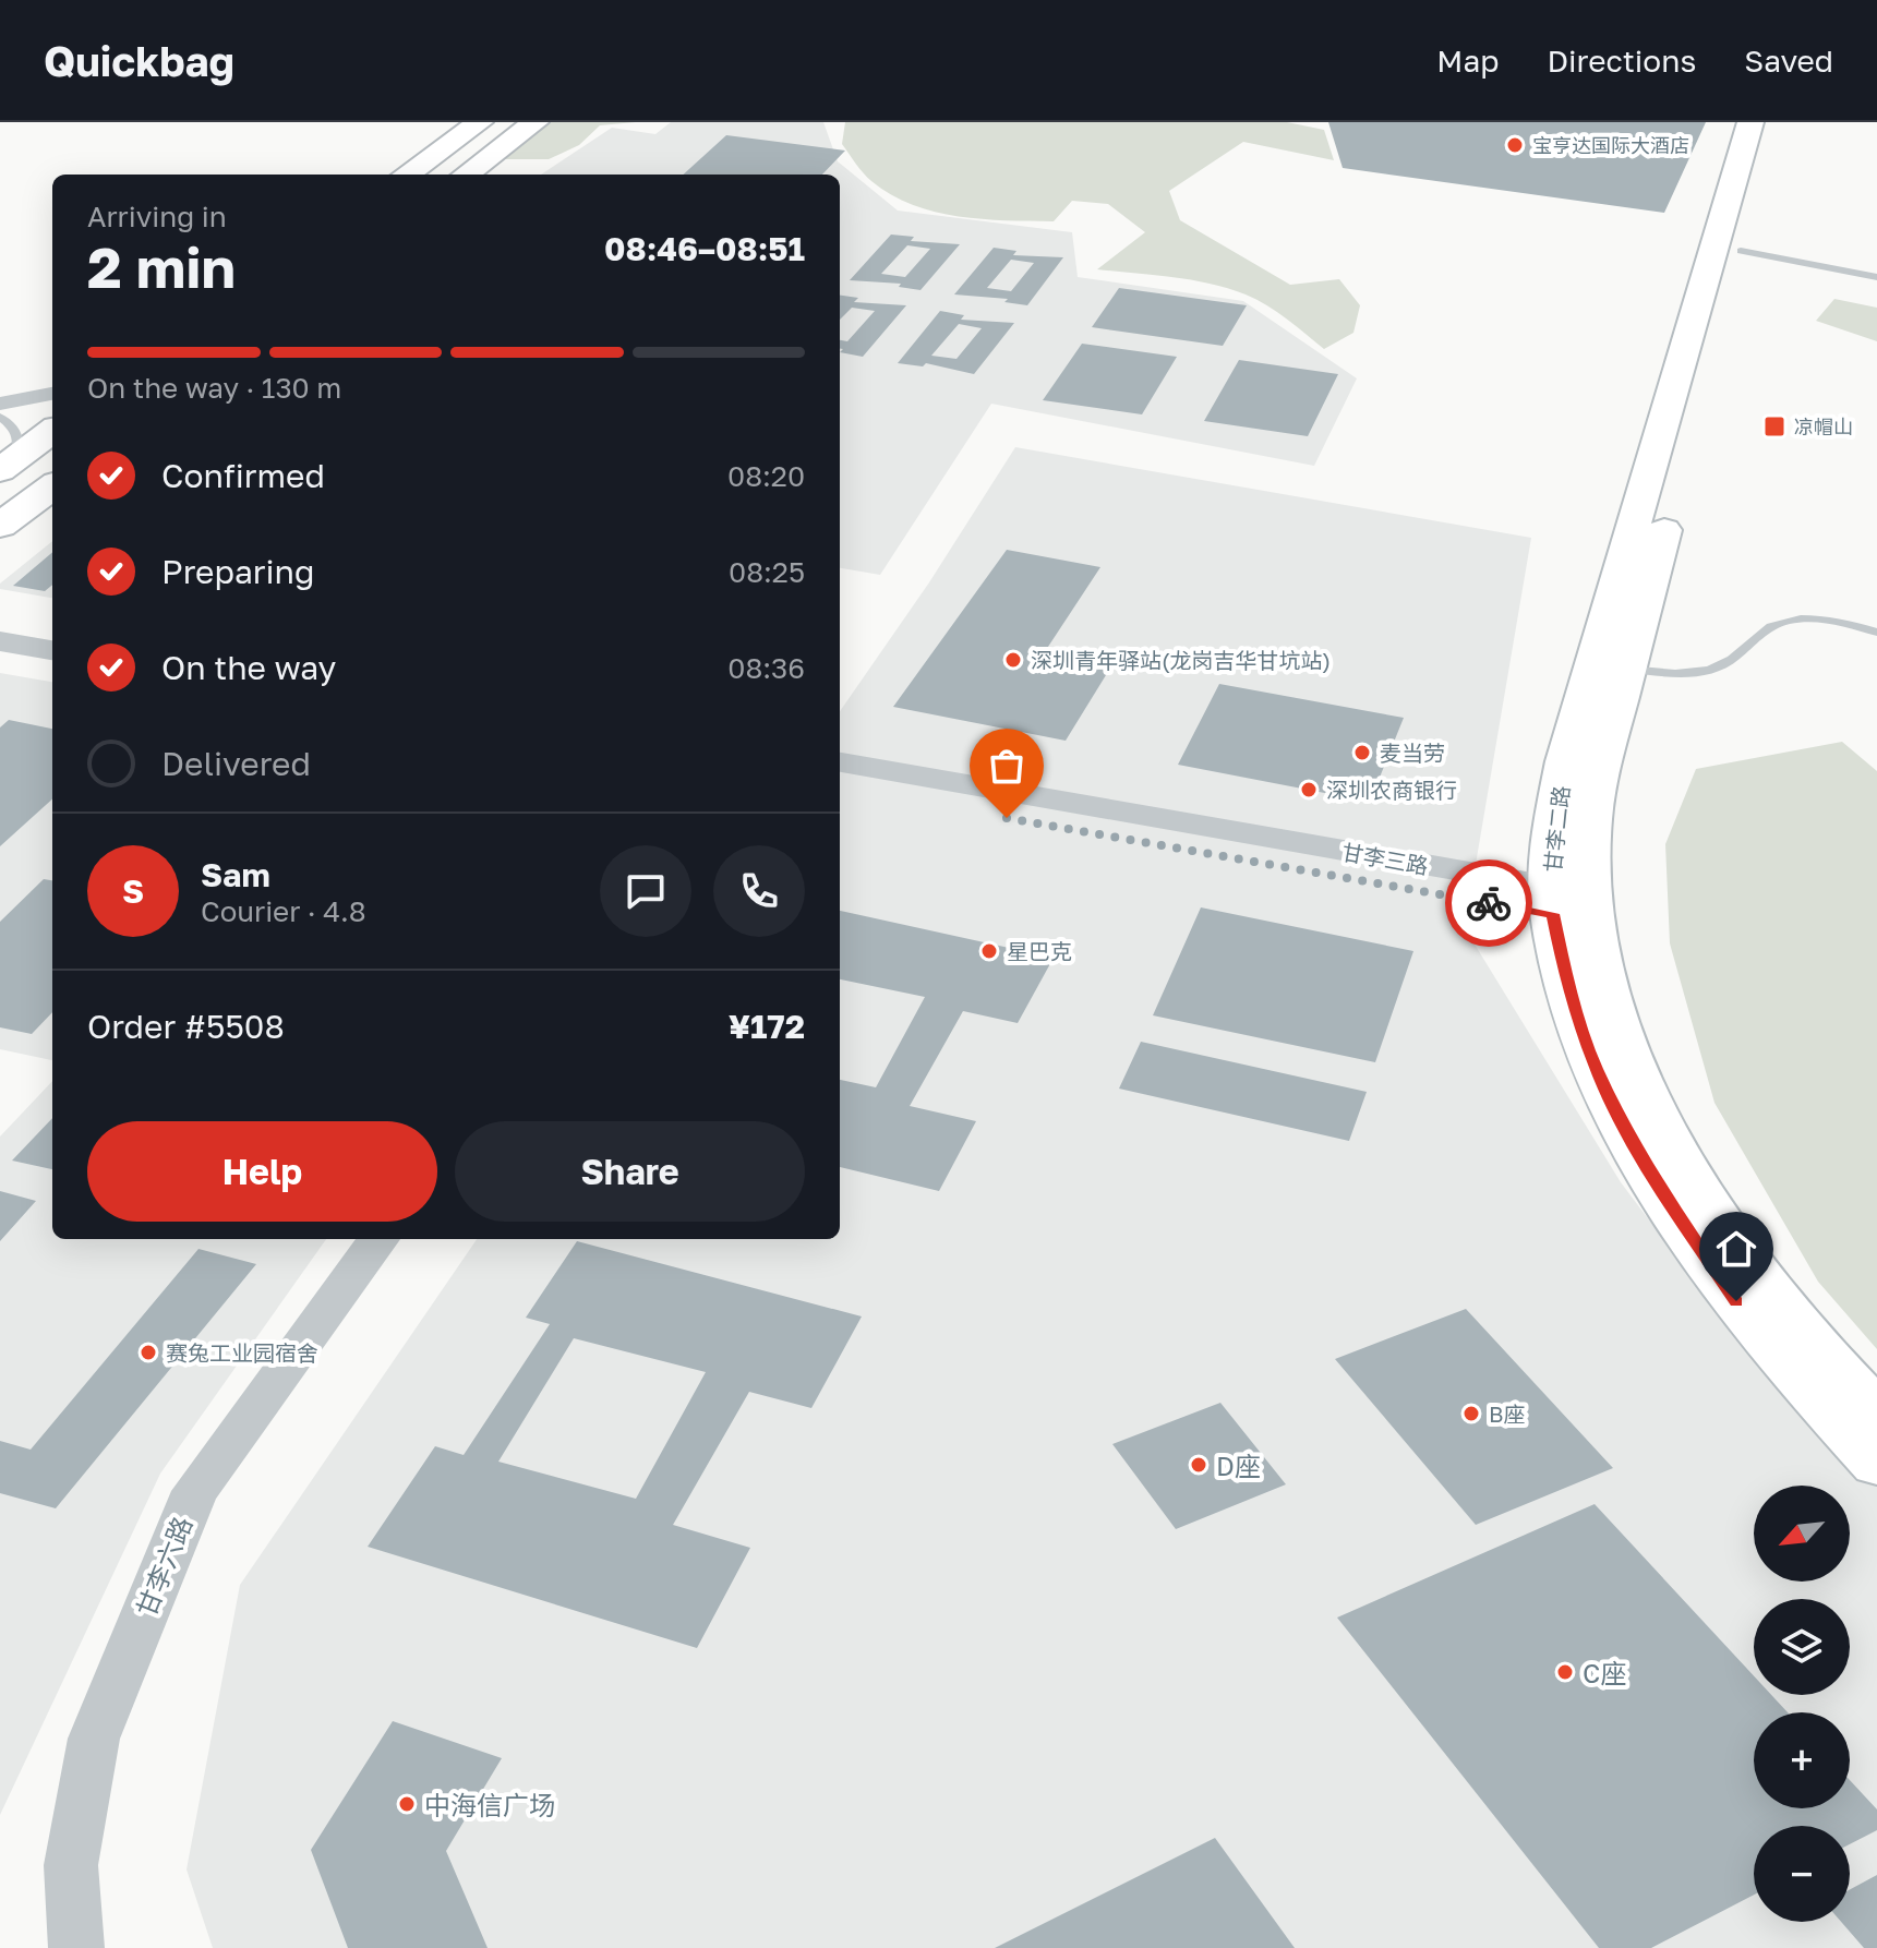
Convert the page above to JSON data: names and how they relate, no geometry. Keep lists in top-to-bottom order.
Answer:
{
  "streets": {
    "main road": ["甘李二路"],
    "street": ["甘李三路", "甘李六路"]
  },
  "crossings": [
    ["甘李二路", "甘李三路"]
  ],
  "places": {
    "other": [
      "宝亨达国际大酒店",
      "深圳青年驿站(龙岗吉华甘坑站)",
      "麦当劳",
      "深圳农商银行",
      "星巴克",
      "赛兔工业园宿舍",
      "B座",
      "D座",
      "C座",
      "中海信广场"
    ],
    "transit": ["凉帽山"]
  },
  "north": "bottom left",
  "page": {
    "header": "Quickbag",
    "nav": ["Map", "Directions", "Saved"],
    "heading": ["2 min", "Arriving in", "08:46–08:51"],
    "panel": [
      "Sam",
      "Courier · 4.8",
      "Order #5508",
      "¥172"
    ],
    "bar": "On the way · 130 m",
    "list": [
      ["Confirmed", "08:20"],
      ["Preparing", "08:25"],
      ["On the way", "08:36"],
      "Delivered"
    ],
    "round": "S",
    "buttons": ["Help", "Share"],
    "map_buttons": ["+", "−"]
  }
}
